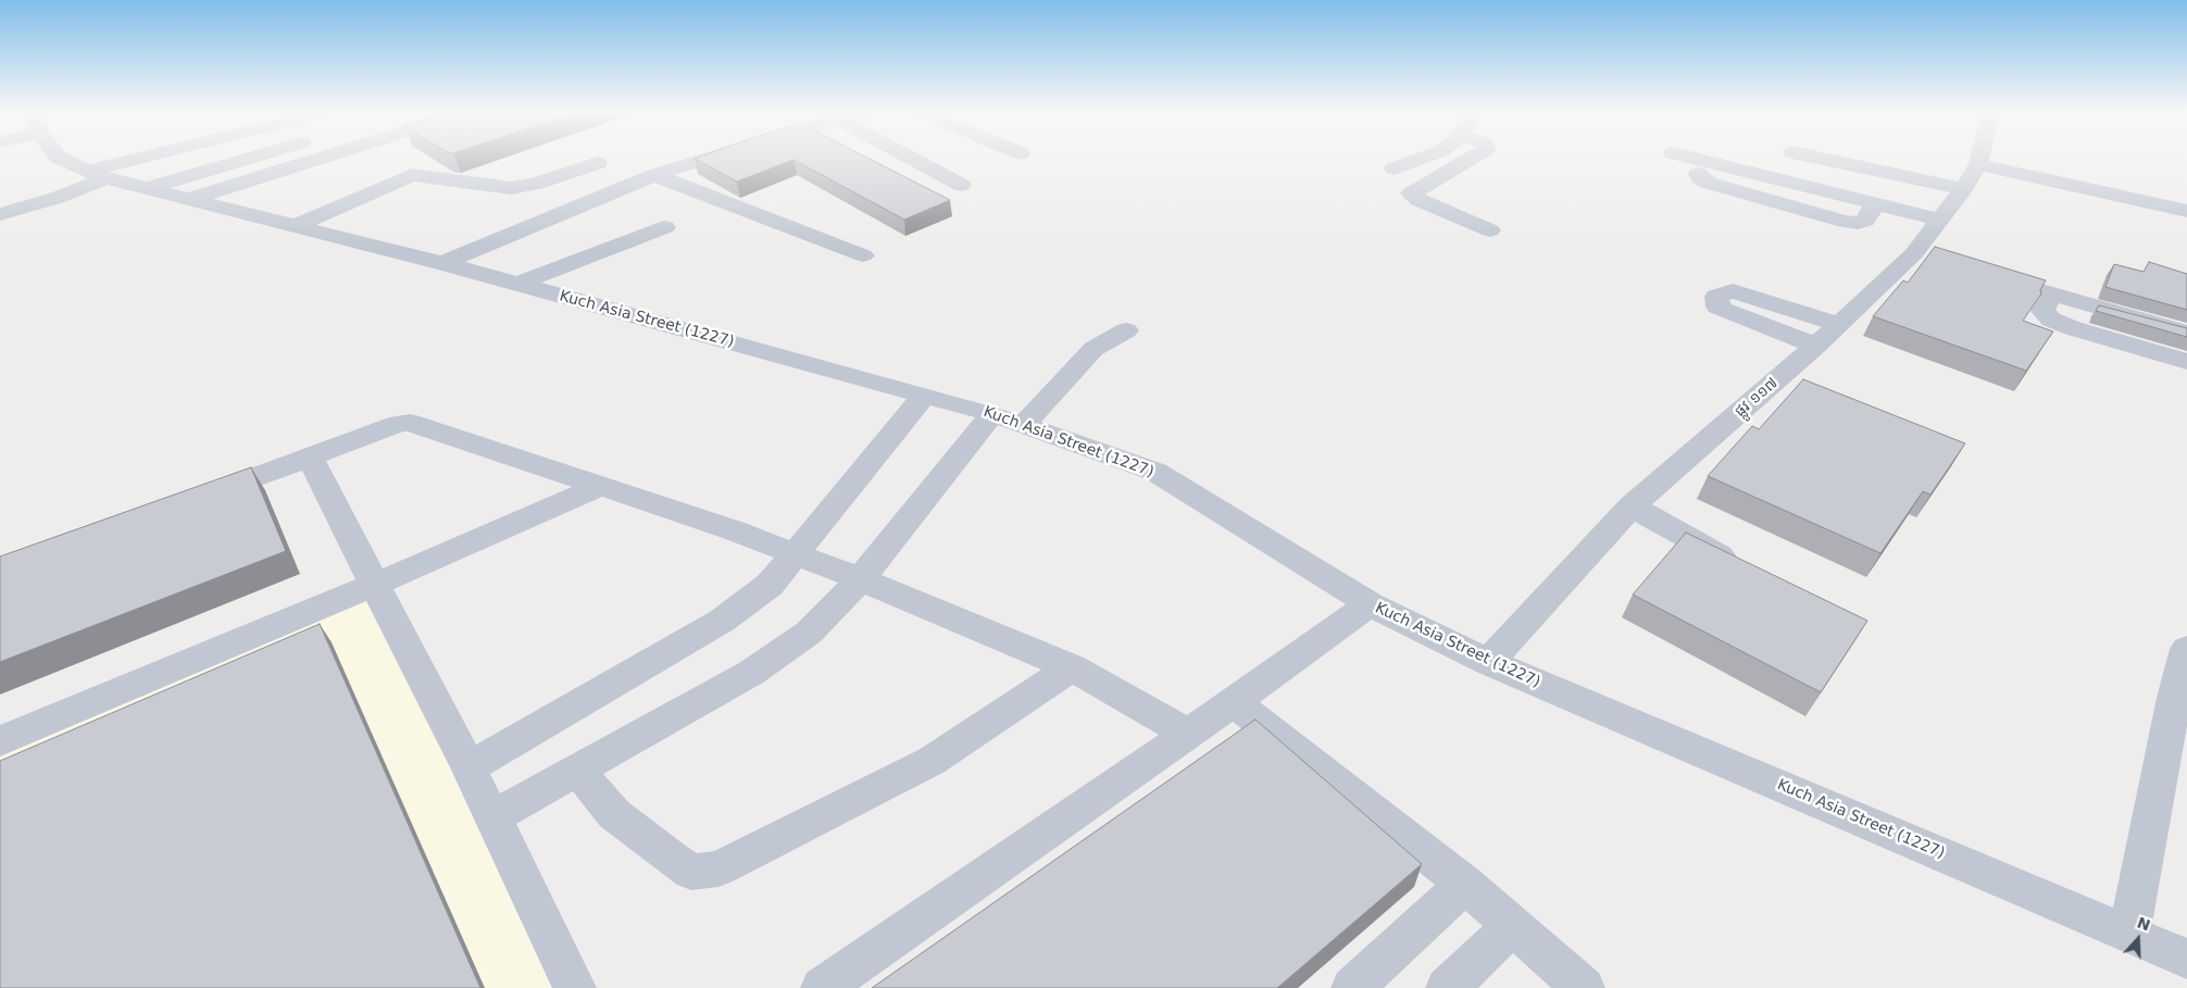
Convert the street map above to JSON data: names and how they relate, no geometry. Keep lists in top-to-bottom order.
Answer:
{
  "streets": {
    "street": ["Kuch Asia Street (1227)", "ផ្លូវ ១១៧"]
  },
  "crossings": [
    ["Kuch Asia Street (1227)", "ផ្លូវ ១១៧"]
  ],
  "north": "top"
}
